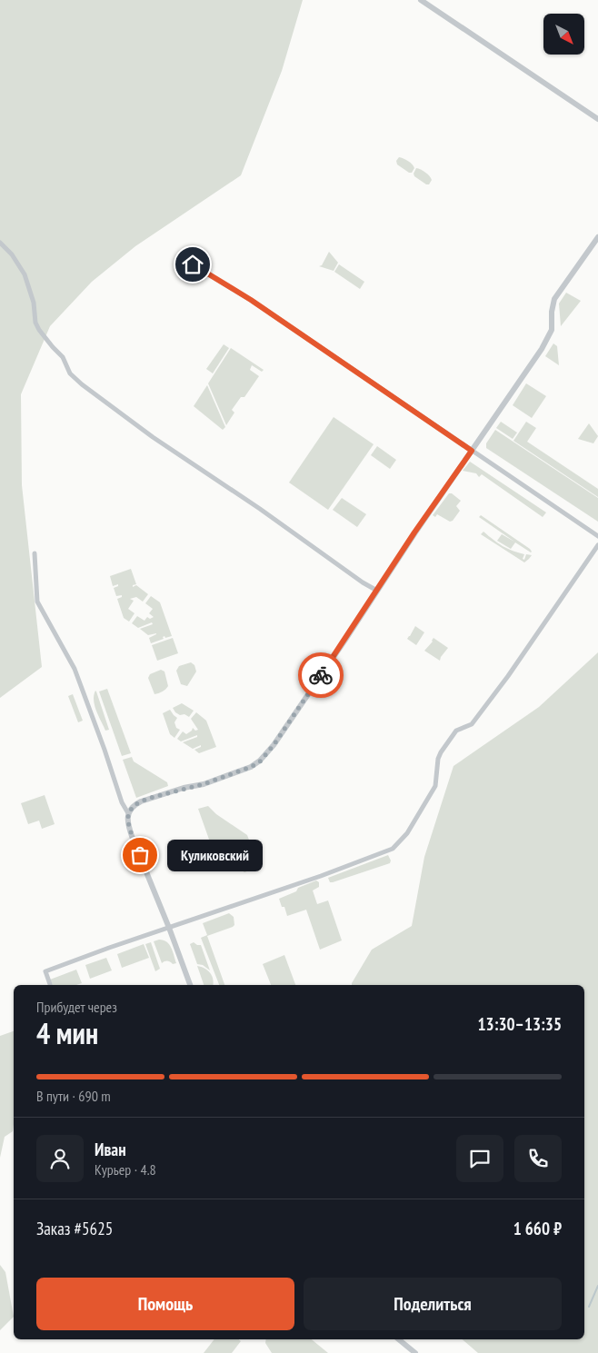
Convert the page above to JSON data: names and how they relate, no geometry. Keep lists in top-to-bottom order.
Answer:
{
  "places": ["Куликовский"],
  "north": "bottom right",
  "page": {
    "bubble": "Куликовский",
    "heading": ["4 мин", "Прибудет через", "13:30–13:35"],
    "panel": [
      "Иван",
      "Курьер · 4.8",
      "Заказ #5625",
      "1 660 ₽"
    ],
    "bar": "В пути · 690 m",
    "buttons": ["Помощь", "Поделиться"]
  }
}
